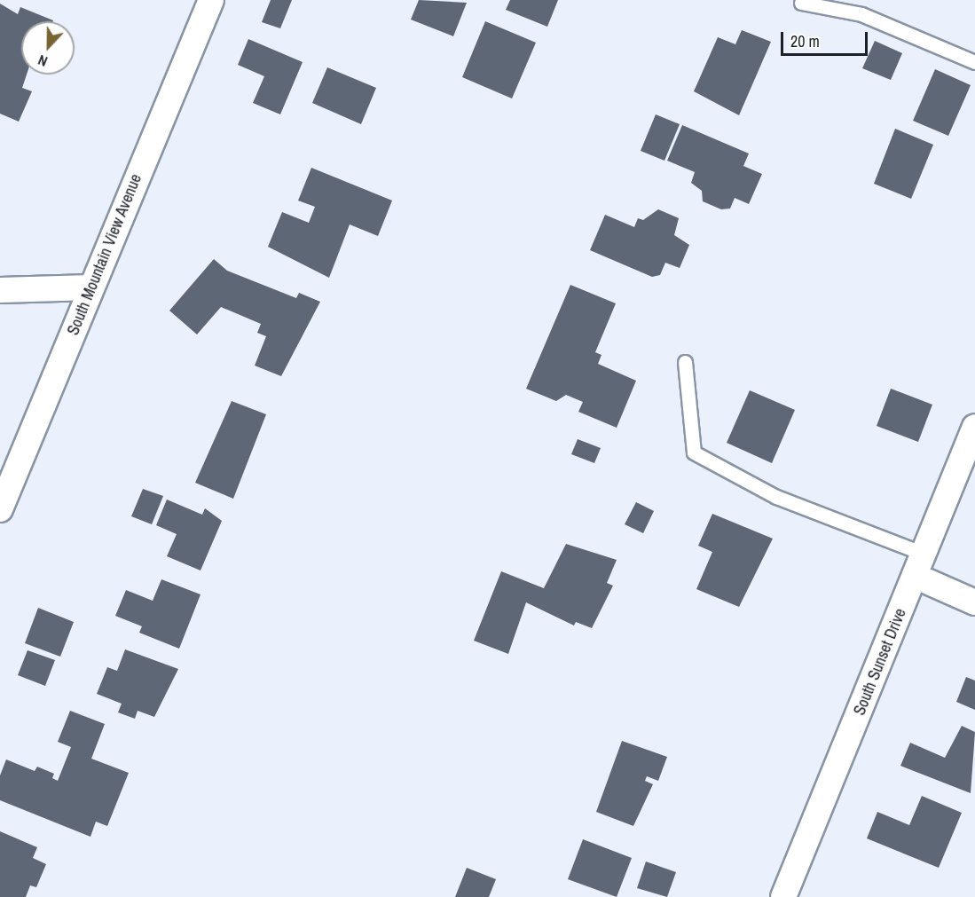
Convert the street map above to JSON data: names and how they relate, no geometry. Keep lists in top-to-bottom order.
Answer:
{
  "streets": {
    "street": ["South Mountain View Avenue", "South Sunset Drive"]
  },
  "scale_bar": "20 m",
  "north": "bottom"
}
